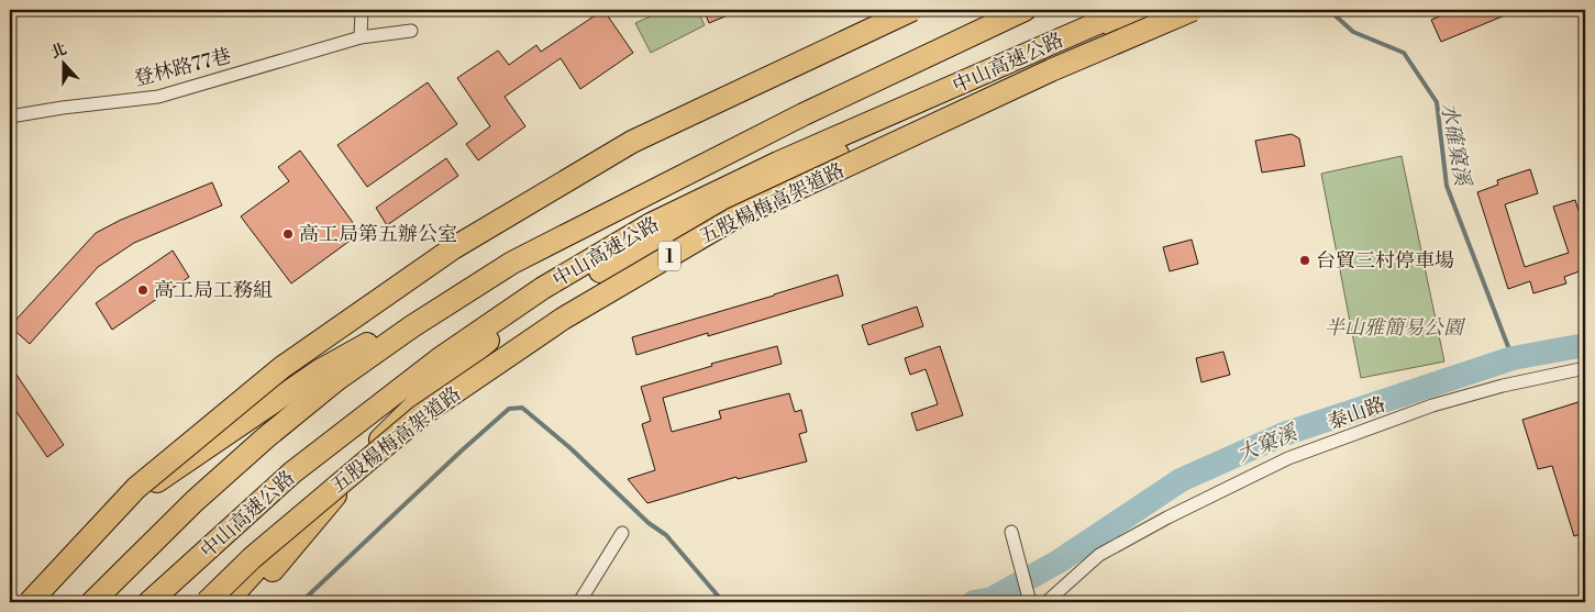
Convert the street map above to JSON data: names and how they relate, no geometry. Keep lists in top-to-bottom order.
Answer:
{
  "streets": {
    "highway": ["中山高速公路", "五股楊梅高架道路", "1"],
    "street": ["登林路77巷", "泰山路"]
  },
  "water": ["水確窠溪", "大窠溪"],
  "parks": ["半山雅簡易公園"],
  "places": ["高工局第五辦公室", "台貿三村停車場", "高工局工務組"],
  "north": "top"
}
